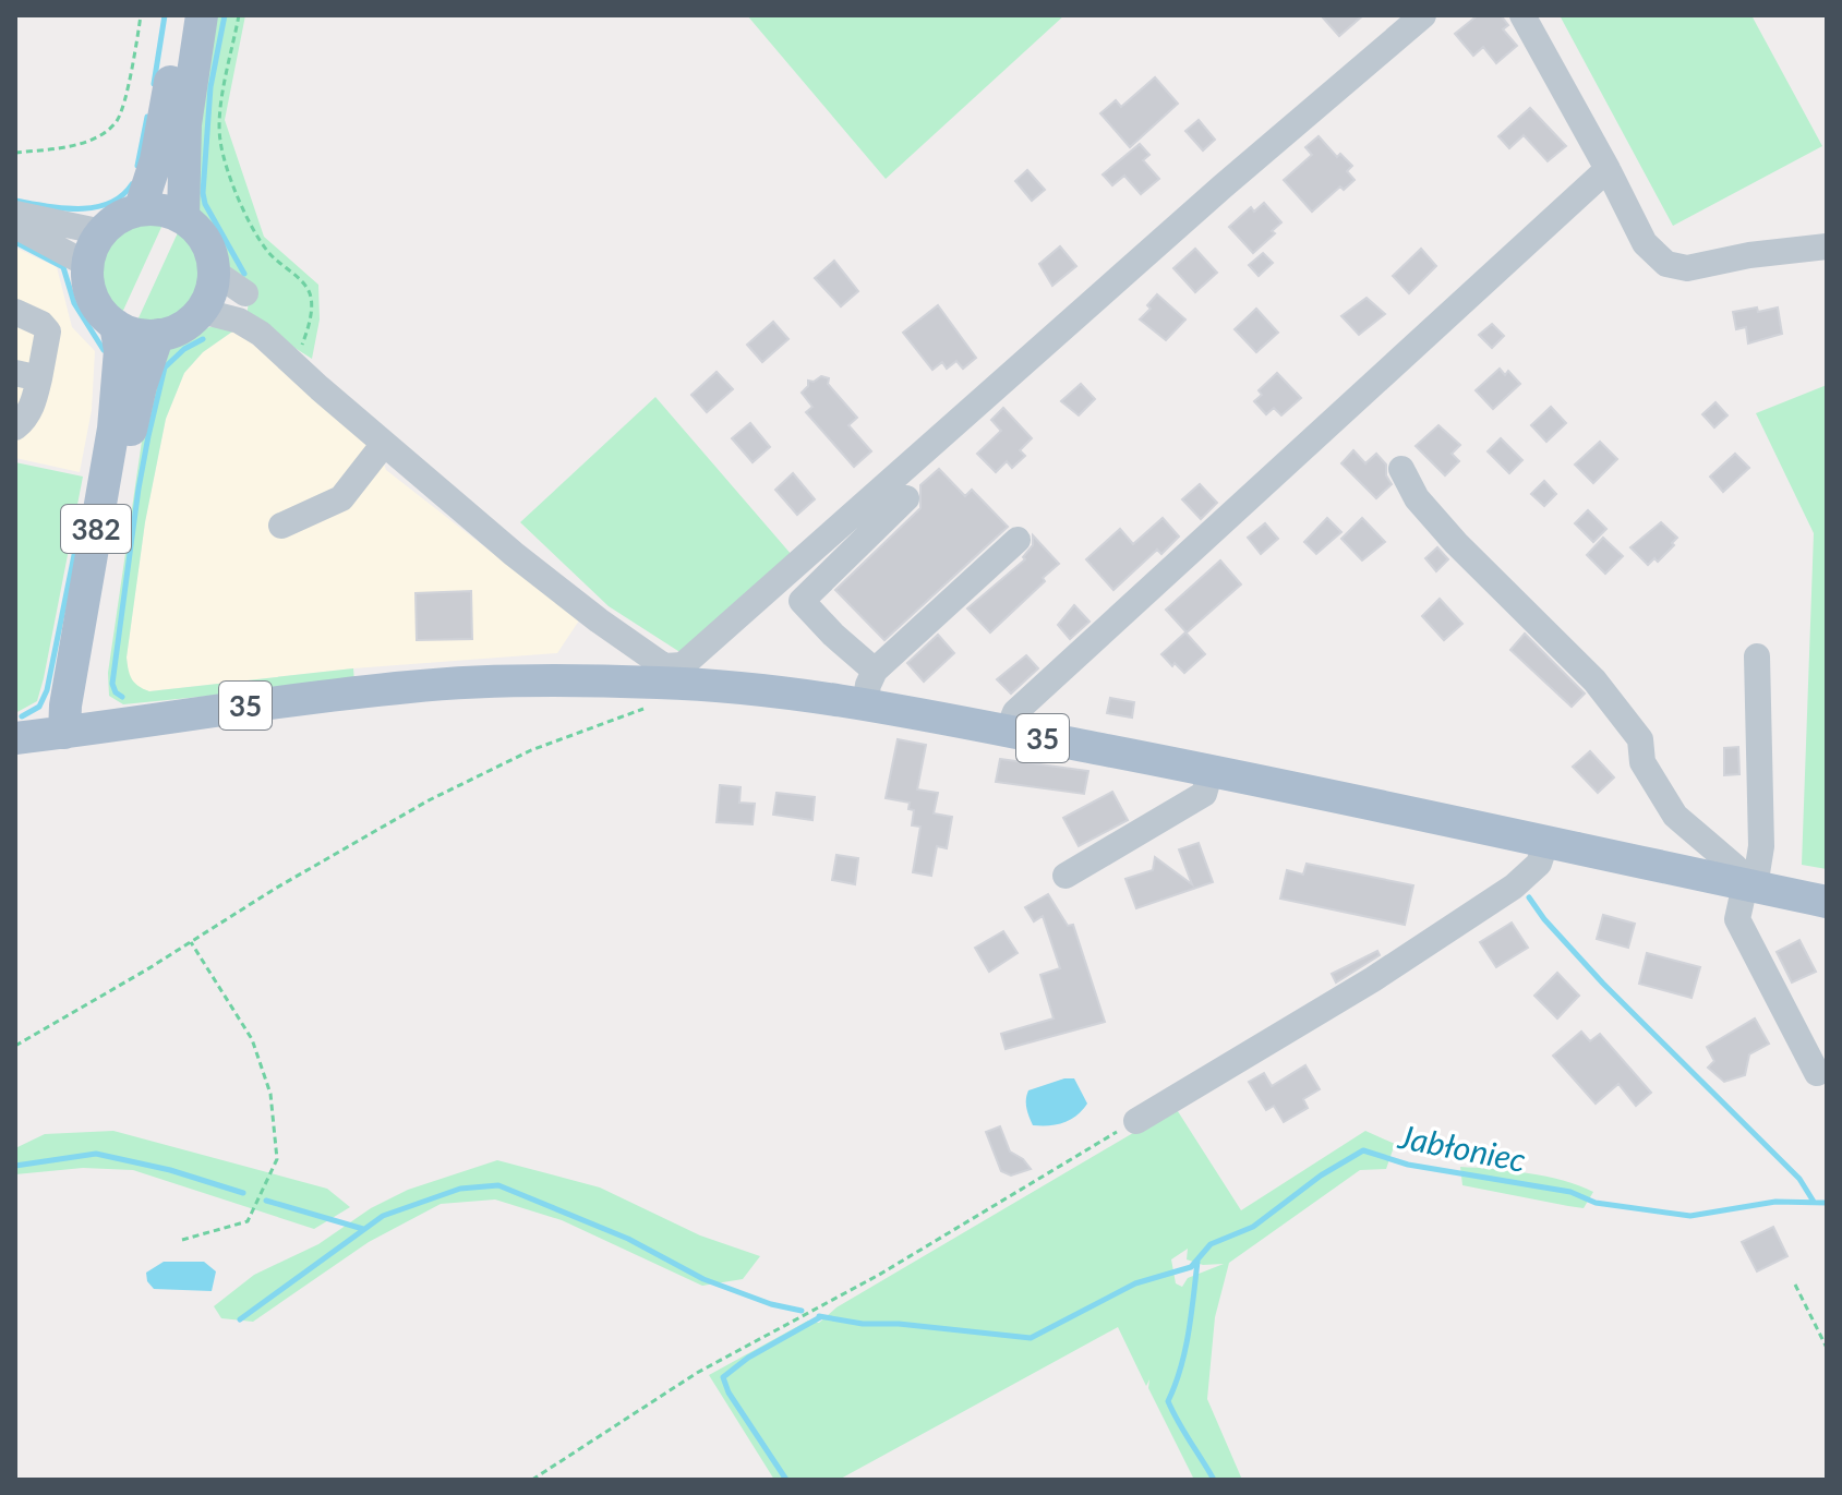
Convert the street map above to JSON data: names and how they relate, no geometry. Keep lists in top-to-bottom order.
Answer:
{
  "streets": {
    "main road": ["382", "35"]
  },
  "crossings": [
    ["382", "35"]
  ],
  "water": ["Jabłoniec"]
}
